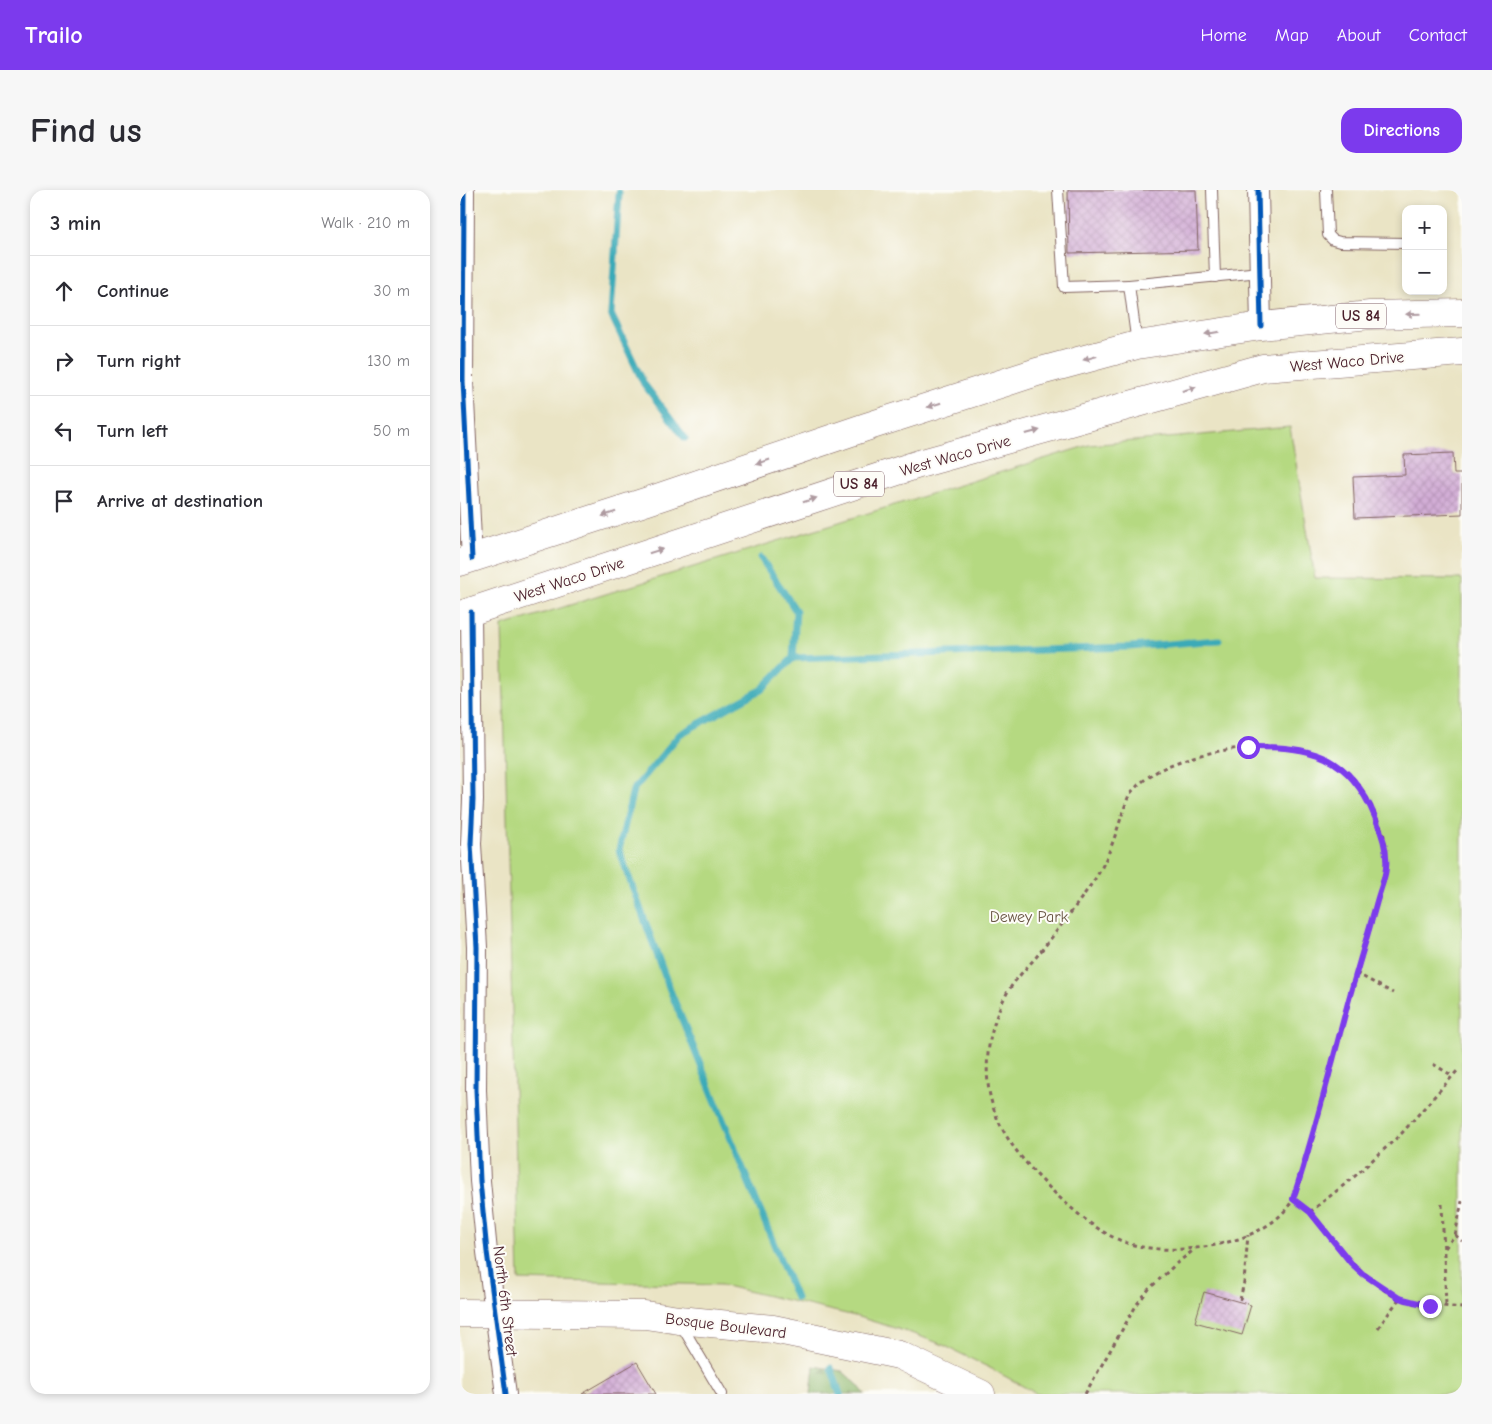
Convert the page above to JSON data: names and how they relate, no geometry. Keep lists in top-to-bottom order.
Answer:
{
  "streets": {
    "main road": ["US 84", "West Waco Drive", "Bosque Boulevard"],
    "street": ["North 6th Street"]
  },
  "crossings": [
    ["West Waco Drive", "North 6th Street"],
    ["North 6th Street", "Bosque Boulevard"]
  ],
  "parks": ["Dewey Park"],
  "page": {
    "header": "Trailo",
    "nav": [
      "Home",
      "Map",
      "About",
      "Contact"
    ],
    "buttons": "Directions",
    "title": "Find us",
    "heading": ["3 min", "Walk · 210 m"],
    "map_buttons": ["+", "−"],
    "list": [
      ["Continue", "30 m"],
      ["Turn right", "130 m"],
      ["Turn left", "50 m"],
      "Arrive at destination"
    ]
  }
}
